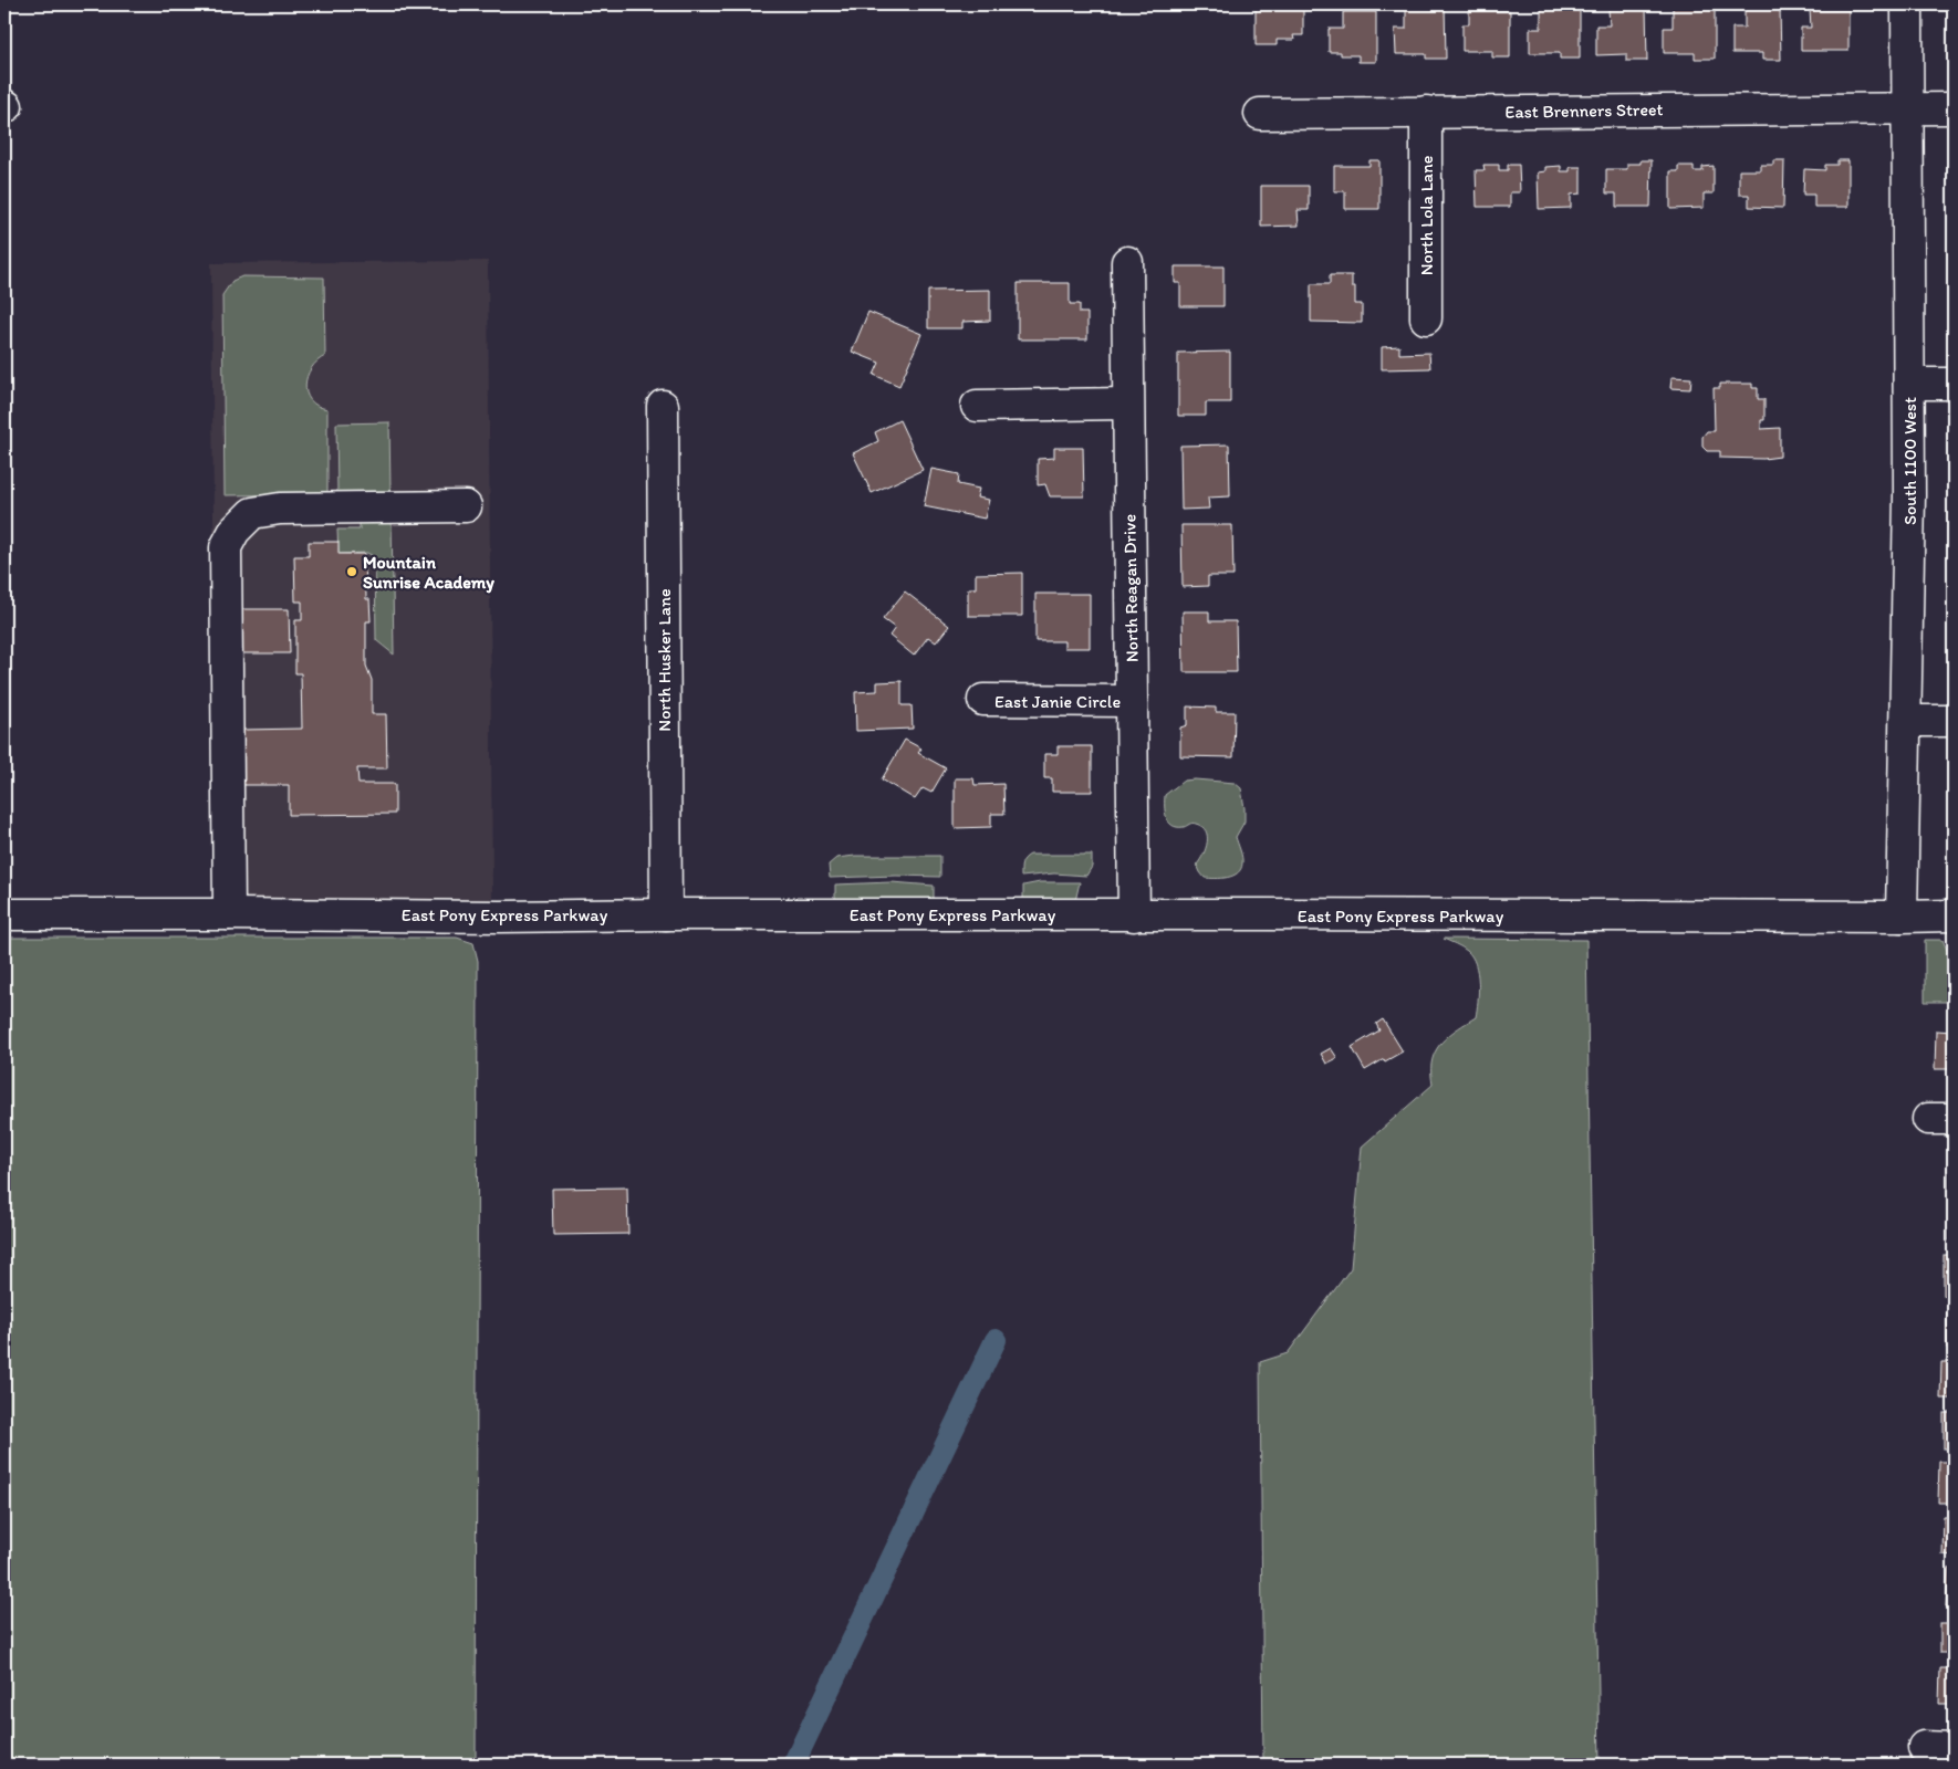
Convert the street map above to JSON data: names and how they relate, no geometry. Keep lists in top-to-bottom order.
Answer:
{
  "streets": {
    "street": [
      "East Brenners Street",
      "North Lola Lane",
      "South 1100 West",
      "North Reagan Drive",
      "North Husker Lane",
      "East Janie Circle",
      "East Pony Express Parkway"
    ]
  },
  "crossings": [
    ["East Brenners Street", "North Lola Lane"],
    ["East Brenners Street", "South 1100 West"],
    ["South 1100 West", "East Pony Express Parkway"],
    ["North Reagan Drive", "East Janie Circle"],
    ["North Reagan Drive", "East Pony Express Parkway"],
    ["North Husker Lane", "East Pony Express Parkway"]
  ],
  "places": ["Mountain Sunrise Academy"]
}
